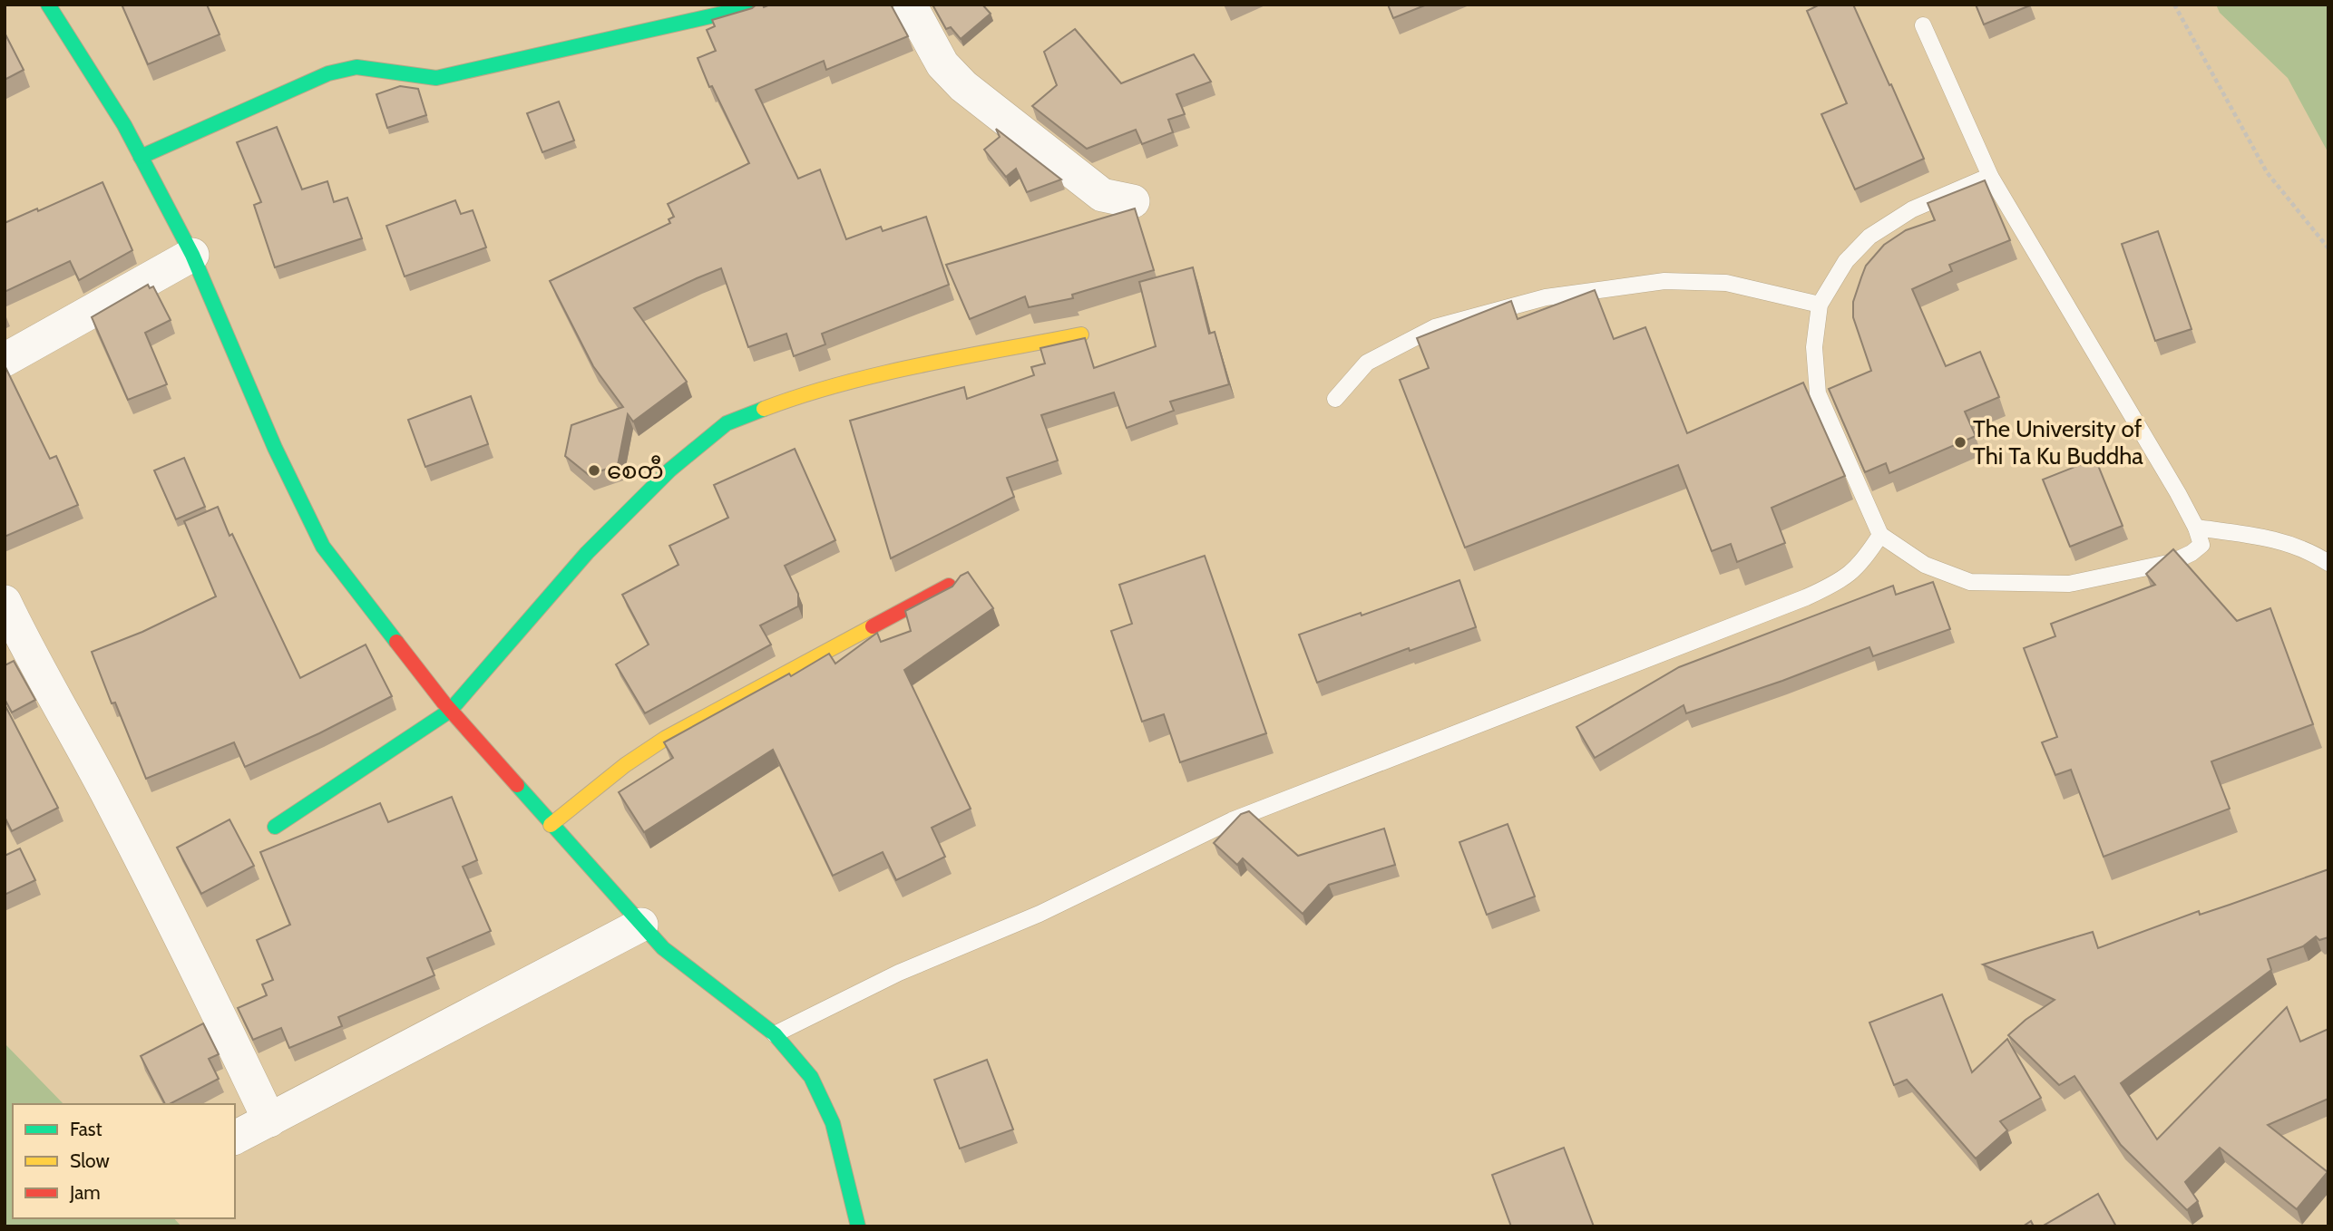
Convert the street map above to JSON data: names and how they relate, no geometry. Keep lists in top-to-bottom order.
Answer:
{
  "places": ["The University of Thi Ta Ku Buddha", "စေတီ"],
  "legend": ["Fast", "Slow", "Jam"]
}
